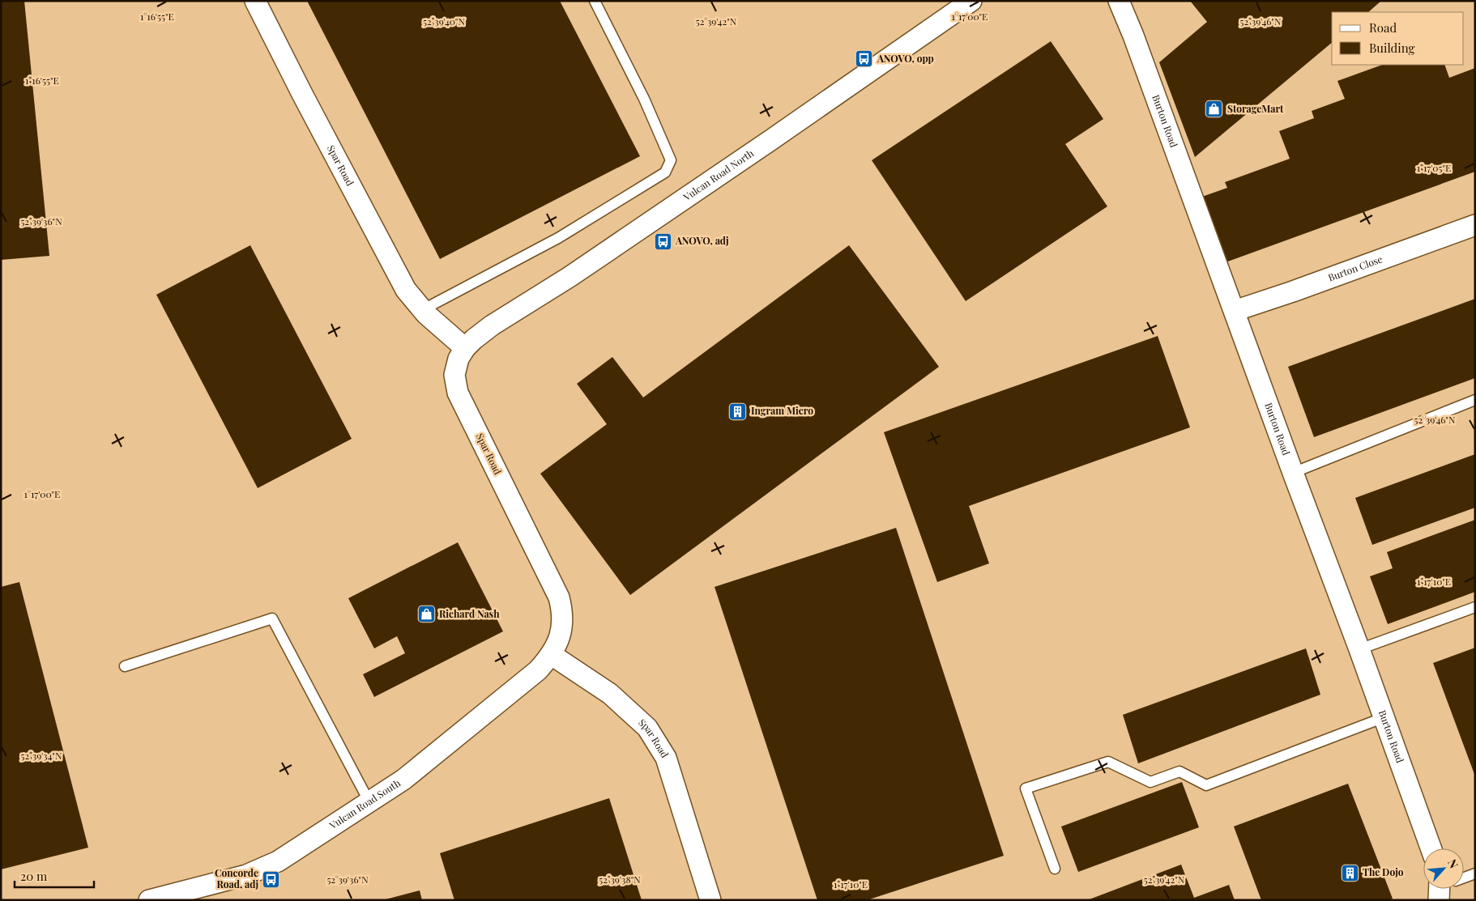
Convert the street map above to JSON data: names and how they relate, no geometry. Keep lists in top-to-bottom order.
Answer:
{
  "streets": {
    "street": [
      "Burton Road",
      "Spar Road",
      "Vulcan Road North",
      "Burton Close",
      "Vulcan Road South"
    ]
  },
  "crossings": [
    ["Burton Road", "Burton Close"],
    ["Spar Road", "Vulcan Road North"],
    ["Spar Road", "Vulcan Road South"]
  ],
  "places": {
    "bus stop": ["ANOVO, opp", "ANOVO, adj", "Concorde Road, adj"],
    "shop": ["StorageMart", "Richard Nash"],
    "building": ["Ingram Micro", "The Dojo"]
  },
  "legend": ["Road", "Building"],
  "scale_bar": "20 m",
  "north": "top right",
  "coordinates": [
    "1°16'55\"E",
    "1°17'00\"E",
    "52°39'40\"N",
    "52°39'42\"N",
    "52°39'46\"N",
    "1°17'05\"E",
    "52°39'36\"N",
    "1°17'10\"E",
    "52°39'34\"N",
    "52°39'38\"N"
  ]
}
